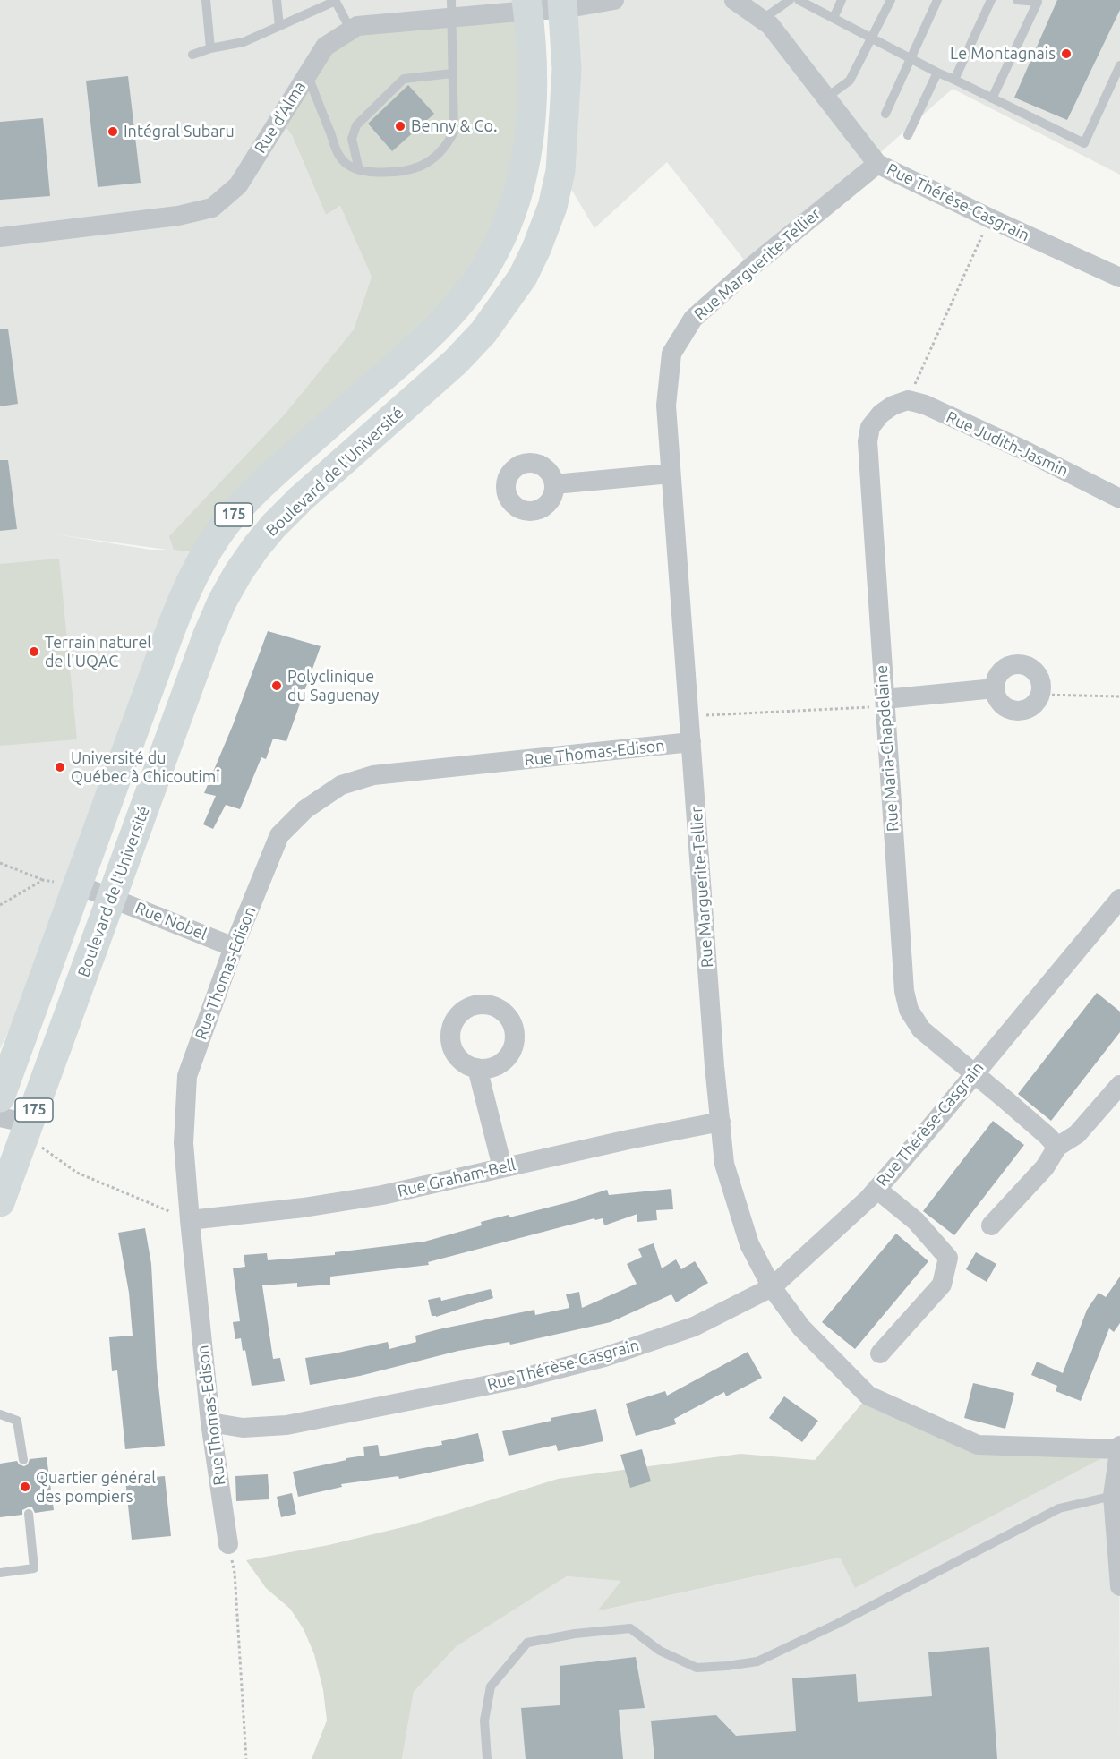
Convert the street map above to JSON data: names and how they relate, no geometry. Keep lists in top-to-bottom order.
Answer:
{
  "streets": {
    "main road": ["Boulevard de l'Université", "175"],
    "street": [
      "Rue d'Alma",
      "Rue Thérèse-Casgrain",
      "Rue Marguerite-Tellier",
      "Rue Judith-Jasmin",
      "Rue Maria-Chapdelaine",
      "Rue Thomas-Edison",
      "Rue Nobel",
      "Rue Graham-Bell"
    ]
  },
  "crossings": [
    ["Rue d'Alma", "Boulevard de l'Université"],
    ["Rue d'Alma", "175"],
    ["Rue Thérèse-Casgrain", "Rue Marguerite-Tellier"],
    ["Rue Thérèse-Casgrain", "Rue Maria-Chapdelaine"],
    ["Rue Thérèse-Casgrain", "Rue Thomas-Edison"],
    ["Rue Marguerite-Tellier", "Rue Thomas-Edison"],
    ["Rue Marguerite-Tellier", "Rue Graham-Bell"],
    ["Rue Judith-Jasmin", "Rue Maria-Chapdelaine"],
    ["Boulevard de l'Université", "Rue Nobel"],
    ["175", "Rue Nobel"],
    ["Rue Thomas-Edison", "Rue Nobel"],
    ["Rue Thomas-Edison", "Rue Graham-Bell"]
  ],
  "places": [
    "Le Montagnais",
    "Benny & Co.",
    "Intégral Subaru",
    "Terrain naturel de l'UQAC",
    "Polyclinique du Saguenay",
    "Université du Québec à Chicoutimi",
    "Quartier général des pompiers"
  ]
}
